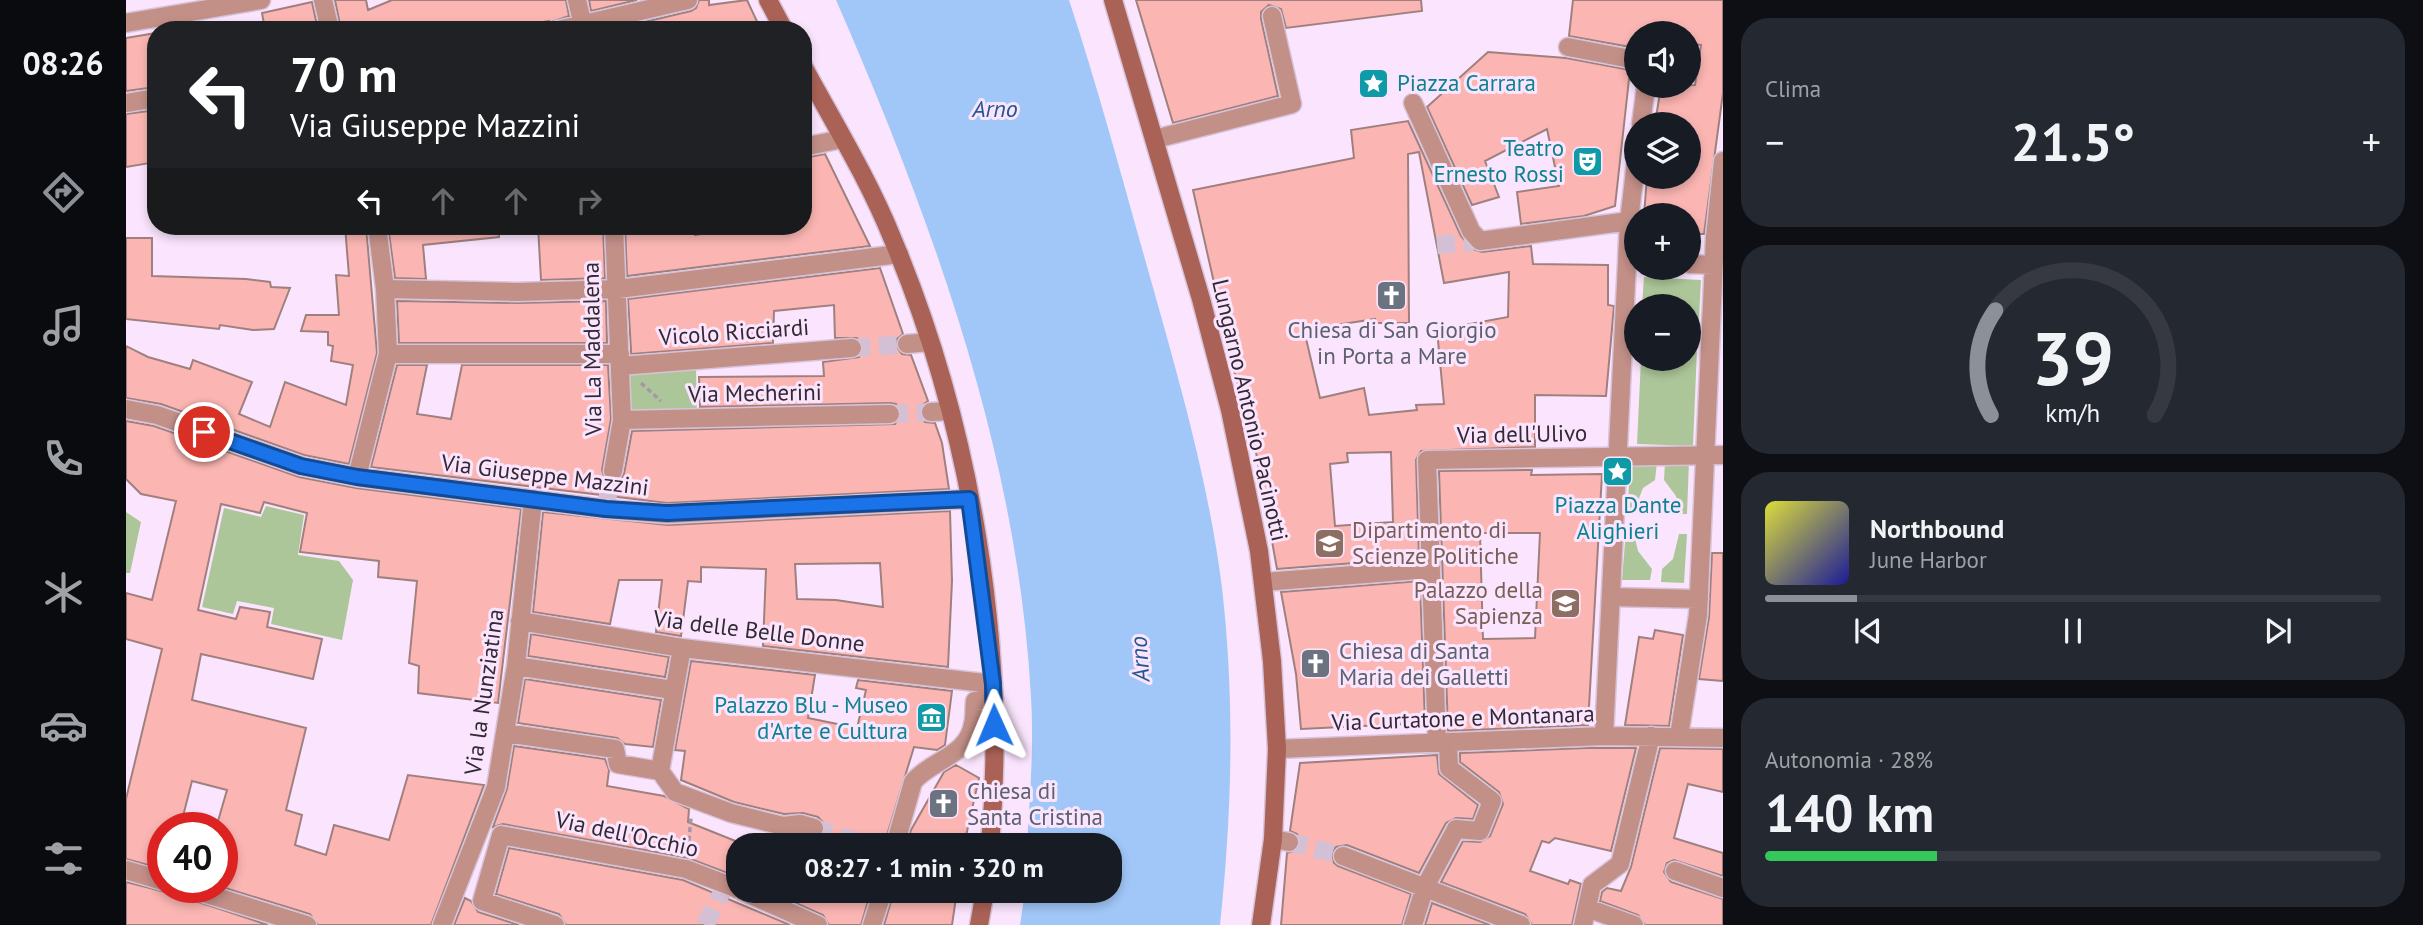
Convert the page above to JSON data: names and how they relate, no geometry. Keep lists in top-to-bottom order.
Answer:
{
  "streets": {
    "street": [
      "Vicolo Ricciardi",
      "Via La Maddalena",
      "Via Mecherini",
      "Lungarno Antonio Pacinotti",
      "Via dell'Ulivo",
      "Via Giuseppe Mazzini",
      "Via delle Belle Donne",
      "Via la Nunziatina",
      "Via Curtatone e Montanara",
      "Via dell'Occhio"
    ]
  },
  "crossings": [
    ["Vicolo Ricciardi", "Via La Maddalena"],
    ["Via La Maddalena", "Via Mecherini"],
    ["Lungarno Antonio Pacinotti", "Via Curtatone e Montanara"],
    ["Via Giuseppe Mazzini", "Via la Nunziatina"],
    ["Via delle Belle Donne", "Via la Nunziatina"]
  ],
  "water": ["Arno"],
  "places": {
    "place": ["Piazza Carrara", "Piazza Dante Alighieri"],
    "theatre": ["Teatro Ernesto Rossi"],
    "church": ["Chiesa di San Giorgio in Porta a Mare", "Chiesa di Santa Maria dei Galletti", "Chiesa di Santa Cristina"],
    "school or university": ["Dipartimento di Scienze Politiche", "Palazzo della Sapienza"],
    "museum": ["Palazzo Blu - Museo d'Arte e Cultura"]
  },
  "page": {
    "tabs": "08:26",
    "tile": [
      "Clima",
      ["Autonomia · 28%", "140 km"]
    ],
    "map_buttons": ["+", "−"],
    "turn": ["70 m", "Via Giuseppe Mazzini"],
    "heat": ["−", "21.5°", "+"],
    "song": ["Northbound", "June Harbor"],
    "limit": "40",
    "trip": "08:27 · 1 min · 320 m",
    "gauge": ["39", "km/h"]
  }
}
